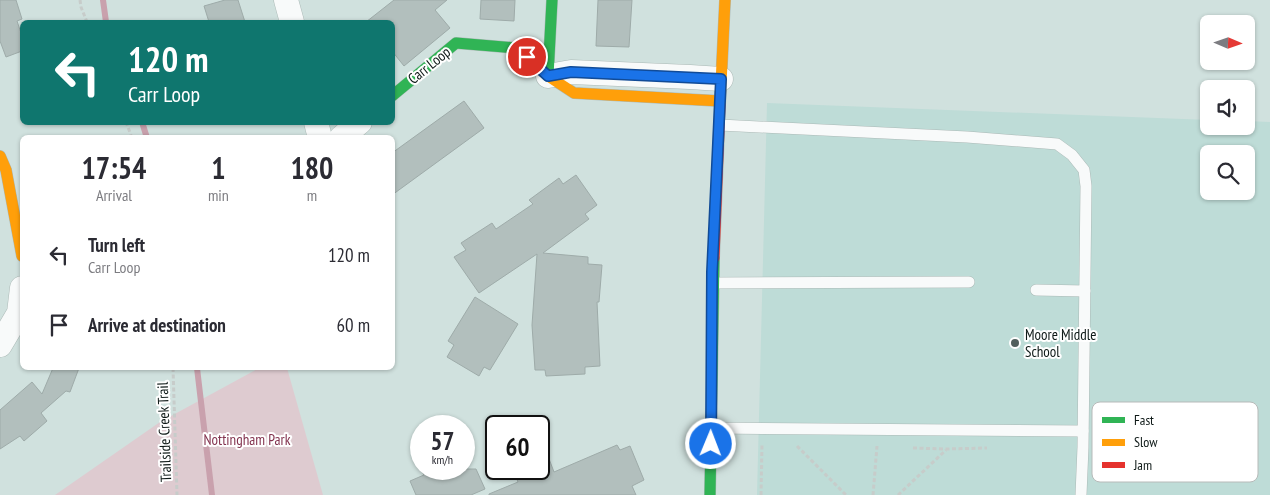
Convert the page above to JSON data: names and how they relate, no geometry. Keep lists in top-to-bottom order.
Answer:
{
  "streets": {
    "main road": ["Carr Loop"],
    "path": ["Trailside Creek Trail"]
  },
  "parks": ["Nottingham Park"],
  "places": ["Moore Middle School"],
  "legend": ["Fast", "Slow", "Jam"],
  "north": "right",
  "page": {
    "turn": ["120 m", "Carr Loop"],
    "eta": [
      "17:54",
      "Arrival",
      "1",
      "min",
      "180",
      "m"
    ],
    "list": [
      {
        "name": "Turn left",
        "note": "Carr Loop",
        "value": "120 m"
      },
      {
        "name": "Arrive at destination",
        "value": "60 m"
      }
    ],
    "speed": "57 km/h",
    "limit": "60"
  }
}
